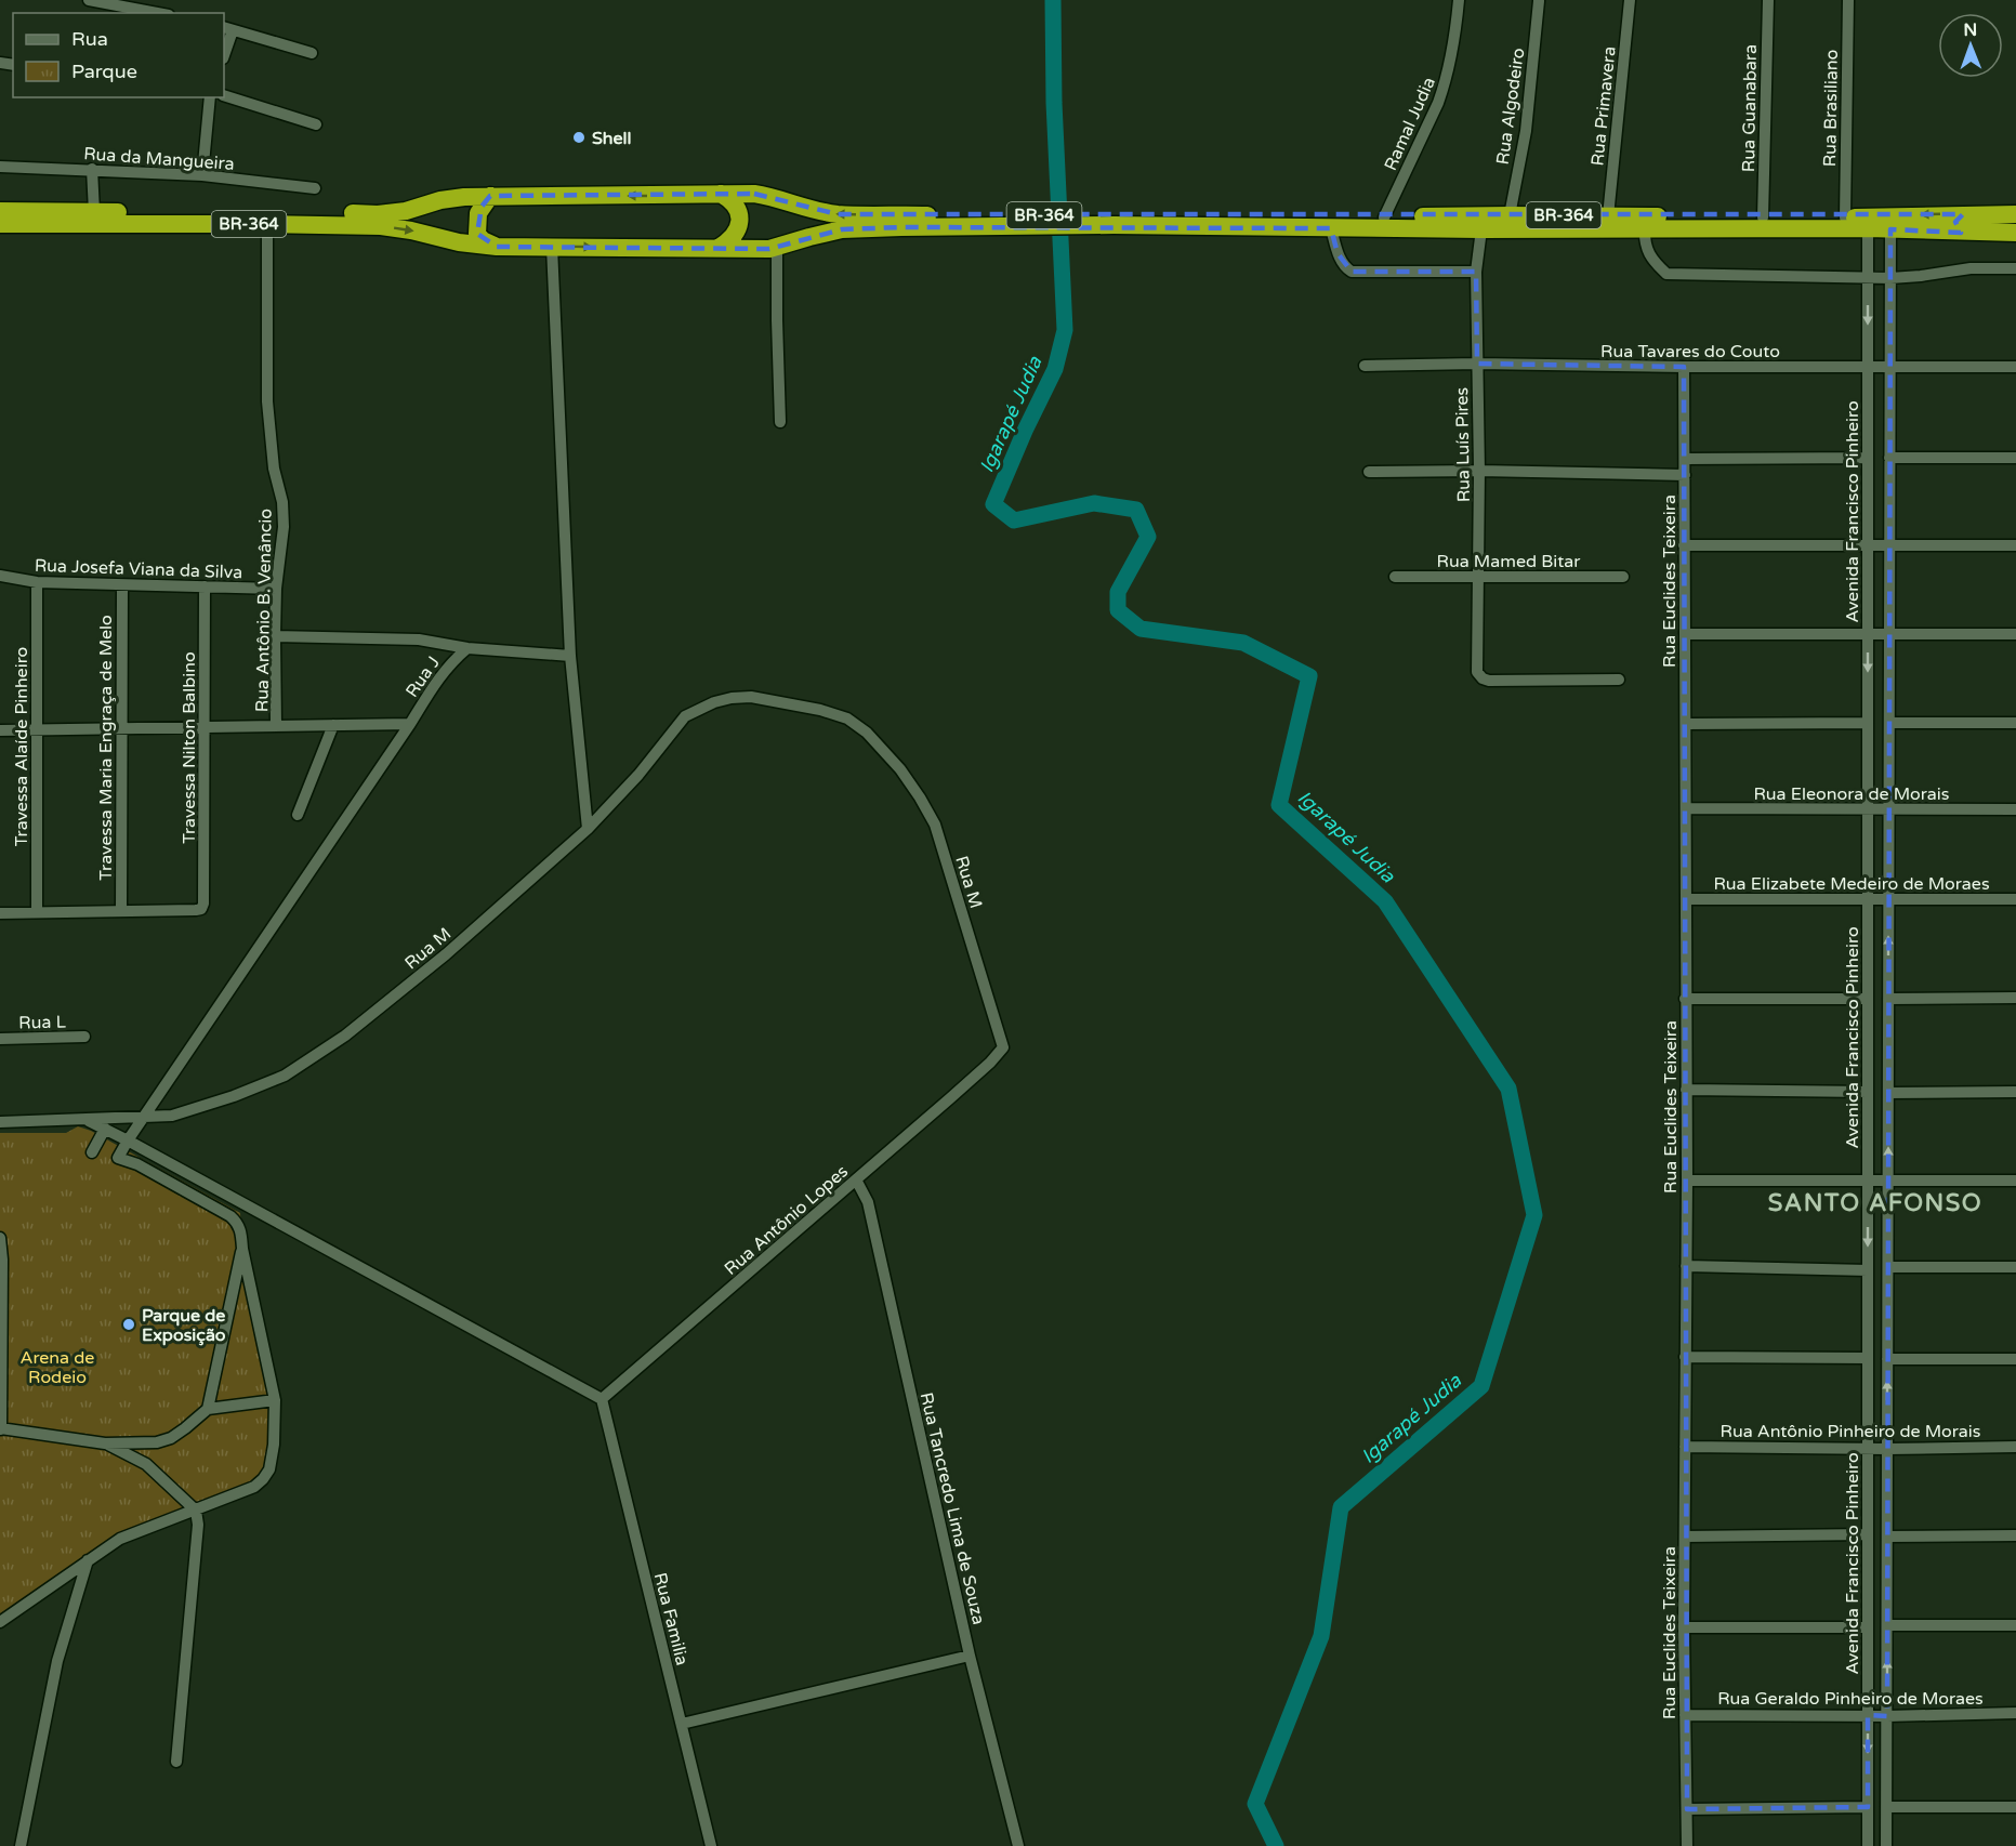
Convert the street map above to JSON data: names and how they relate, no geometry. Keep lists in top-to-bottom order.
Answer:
{
  "streets": {
    "highway": ["BR-364"],
    "street": [
      "Rua Algodeiro",
      "Rua Primavera",
      "Rua Guanabara",
      "Rua Brasiliano",
      "Ramal Judia",
      "Rua da Mangueira",
      "Rua Tavares do Couto",
      "Rua Luís Pires",
      "Avenida Francisco Pinheiro",
      "Rua Mamed Bitar",
      "Rua Josefa Viana da Silva",
      "Rua Euclides Teixeira",
      "Rua Antônio B. Venâncio",
      "Rua J",
      "Travessa Alaíde Pinheiro",
      "Travessa Maria Engraça de Melo",
      "Travessa Nilton Balbino",
      "Rua Eleonora de Morais",
      "Rua M",
      "Rua Elizabete Medeiro de Moraes",
      "Rua L",
      "Rua Antônio Lopes",
      "Rua Antônio Pinheiro de Morais",
      "Rua Tancredo Lima de Souza",
      "Rua Familia",
      "Rua Geraldo Pinheiro de Moraes"
    ]
  },
  "crossings": [
    ["Rua Algodeiro", "BR-364"],
    ["Rua Primavera", "BR-364"],
    ["Rua Guanabara", "BR-364"],
    ["Rua Brasiliano", "BR-364"],
    ["Ramal Judia", "BR-364"],
    ["BR-364", "Rua Luís Pires"],
    ["BR-364", "Avenida Francisco Pinheiro"],
    ["BR-364", "Rua Antônio B. Venâncio"],
    ["Rua Tavares do Couto", "Rua Luís Pires"],
    ["Rua Tavares do Couto", "Avenida Francisco Pinheiro"],
    ["Rua Tavares do Couto", "Rua Euclides Teixeira"],
    ["Rua Luís Pires", "Rua Mamed Bitar"],
    ["Avenida Francisco Pinheiro", "Rua Eleonora de Morais"],
    ["Avenida Francisco Pinheiro", "Rua Elizabete Medeiro de Moraes"],
    ["Avenida Francisco Pinheiro", "Rua Antônio Pinheiro de Morais"],
    ["Avenida Francisco Pinheiro", "Rua Geraldo Pinheiro de Moraes"],
    ["Rua Josefa Viana da Silva", "Rua Antônio B. Venâncio"],
    ["Rua Josefa Viana da Silva", "Travessa Alaíde Pinheiro"],
    ["Rua Josefa Viana da Silva", "Travessa Maria Engraça de Melo"],
    ["Rua Josefa Viana da Silva", "Travessa Nilton Balbino"],
    ["Rua Euclides Teixeira", "Rua Eleonora de Morais"],
    ["Rua Euclides Teixeira", "Rua Elizabete Medeiro de Moraes"],
    ["Rua Euclides Teixeira", "Rua Antônio Pinheiro de Morais"],
    ["Rua Euclides Teixeira", "Rua Geraldo Pinheiro de Moraes"],
    ["Rua J", "Rua M"],
    ["Travessa Maria Engraça de Melo", "Travessa Nilton Balbino"],
    ["Rua M", "Rua Antônio Lopes"],
    ["Rua Antônio Lopes", "Rua Tancredo Lima de Souza"],
    ["Rua Antônio Lopes", "Rua Familia"]
  ],
  "districts": ["SANTO AFONSO"],
  "water": ["Igarapé Judia"],
  "parks": ["Arena de Rodeio"],
  "places": ["Shell", "Parque de Exposição"],
  "legend": ["Rua", "Parque"],
  "north": "top"
}
